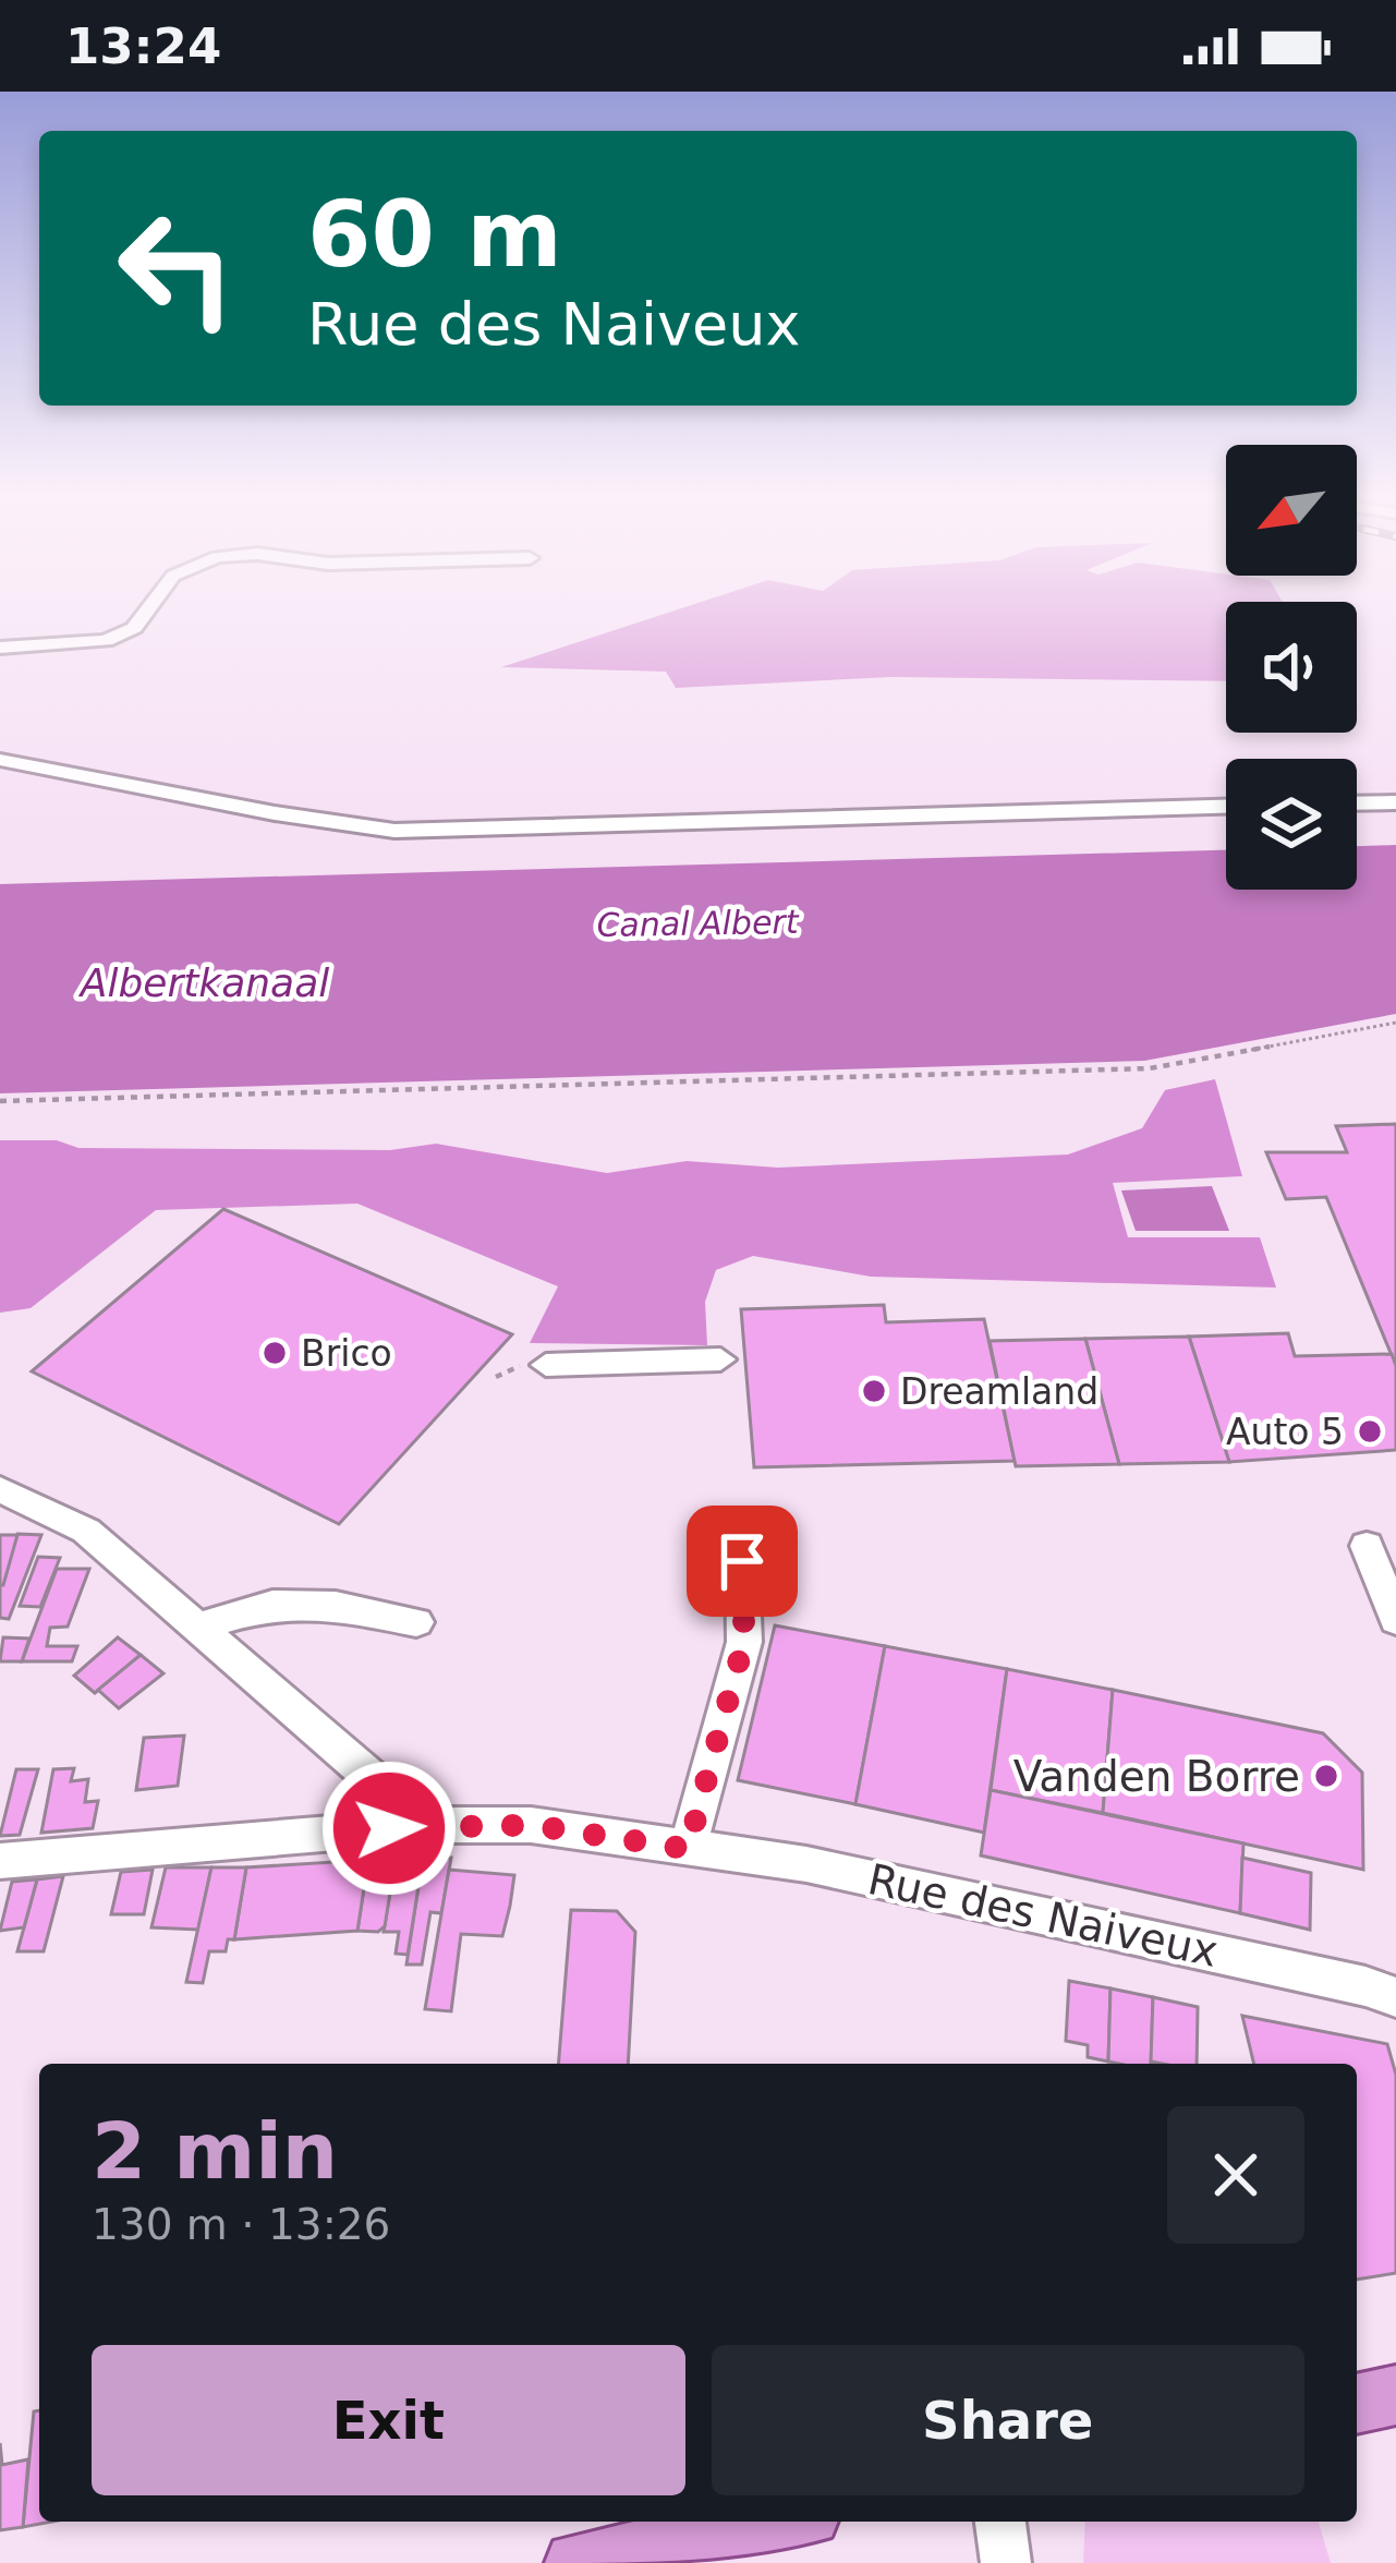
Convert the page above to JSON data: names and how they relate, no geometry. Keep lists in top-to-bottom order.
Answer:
{
  "streets": {
    "street": ["Rue des Naiveux"]
  },
  "water": ["Canal Albert", "Albertkanaal"],
  "places": [
    "Brico",
    "Dreamland",
    "Auto 5",
    "Vanden Borre"
  ],
  "north": "bottom left",
  "page": {
    "status": "13:24",
    "turn": ["60 m", "Rue des Naiveux"],
    "heading": ["2 min", "130 m · 13:26"],
    "buttons": ["Exit", "Share"]
  }
}
